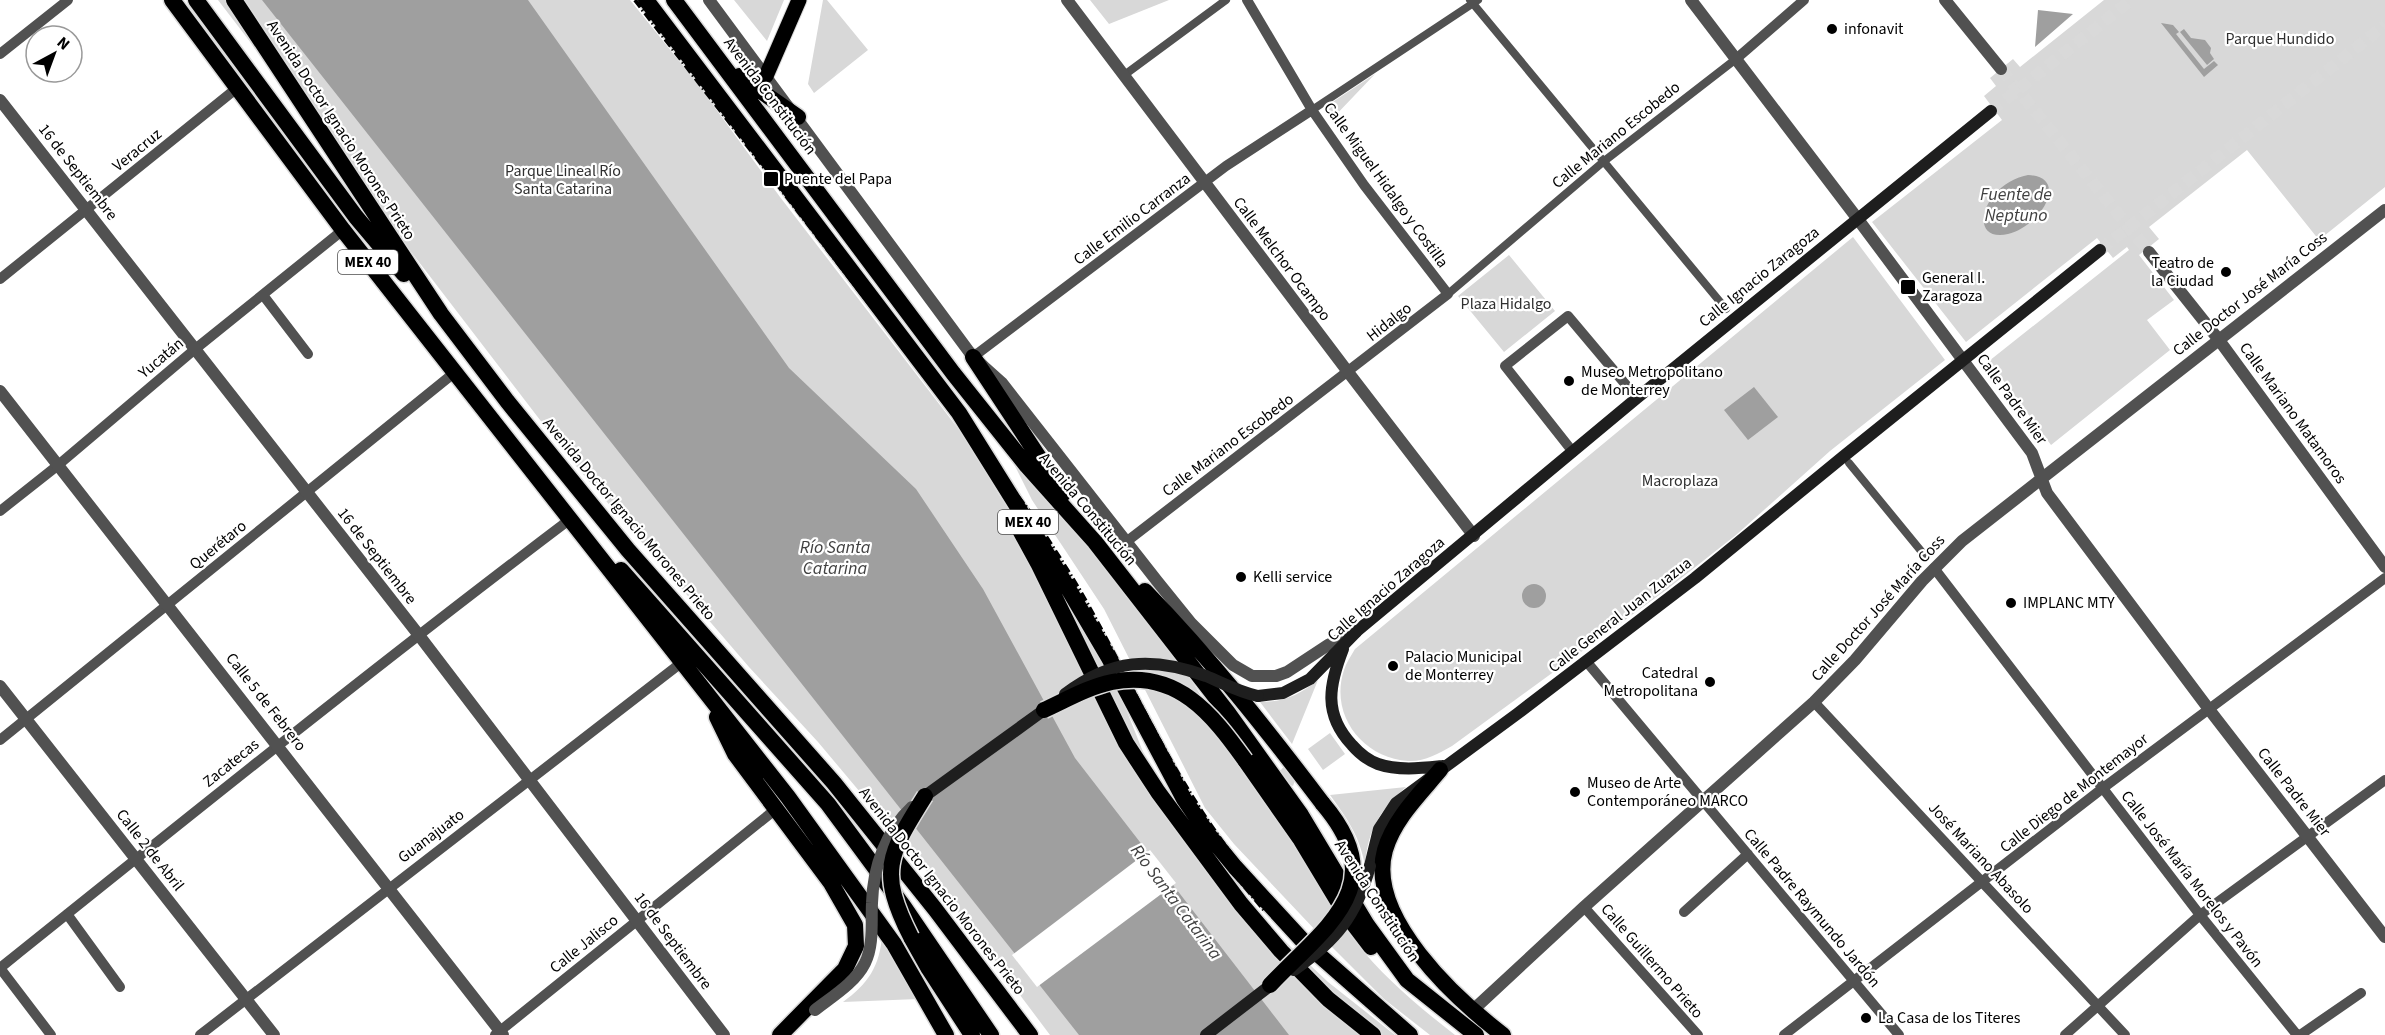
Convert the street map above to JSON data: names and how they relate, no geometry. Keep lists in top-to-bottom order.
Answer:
{
  "streets": {
    "highway": ["Avenida Constitución", "Avenida Doctor Ignacio Morones Prieto", "MEX 40"],
    "main road": ["Calle Ignacio Zaragoza", "Calle General Juan Zuazua"],
    "street": [
      "Calle Mariano Escobedo",
      "Veracruz",
      "16 de Septiembre",
      "Calle Miguel Hidalgo y Costilla",
      "Calle Emilio Carranza",
      "Calle Melchor Ocampo",
      "Calle Doctor José María Coss",
      "Hidalgo",
      "Yucatán",
      "Calle Padre Mier",
      "Calle Mariano Matamoros",
      "Querétaro",
      "Calle 5 de Febrero",
      "Zacatecas",
      "Calle Diego de Montemayor",
      "Guanajuato",
      "Calle 2 de Abril",
      "José Mariano Abasolo",
      "Calle José María Morelos y Pavón",
      "Calle Padre Raymundo Jardón",
      "Calle Jalisco",
      "Calle Guillermo Prieto"
    ]
  },
  "crossings": [
    ["Avenida Doctor Ignacio Morones Prieto", "MEX 40"],
    ["Calle Mariano Escobedo", "Calle Miguel Hidalgo y Costilla"],
    ["Calle Mariano Escobedo", "Calle Melchor Ocampo"],
    ["Calle Mariano Escobedo", "Hidalgo"],
    ["Calle Mariano Escobedo", "Calle Padre Mier"],
    ["Veracruz", "16 de Septiembre"],
    ["Veracruz", "MEX 40"],
    ["16 de Septiembre", "Yucatán"],
    ["16 de Septiembre", "Querétaro"],
    ["16 de Septiembre", "Zacatecas"],
    ["16 de Septiembre", "Guanajuato"],
    ["16 de Septiembre", "Calle Jalisco"],
    ["Calle Miguel Hidalgo y Costilla", "Calle Emilio Carranza"],
    ["Calle Miguel Hidalgo y Costilla", "Hidalgo"],
    ["Calle Emilio Carranza", "Calle Melchor Ocampo"],
    ["Calle Melchor Ocampo", "Calle Ignacio Zaragoza"],
    ["Calle Melchor Ocampo", "Hidalgo"],
    ["MEX 40", "Yucatán"],
    ["MEX 40", "Querétaro"],
    ["MEX 40", "Zacatecas"],
    ["MEX 40", "Guanajuato"],
    ["Calle Ignacio Zaragoza", "Calle Padre Mier"],
    ["Calle Doctor José María Coss", "Calle Padre Mier"],
    ["Calle Doctor José María Coss", "Calle Mariano Matamoros"],
    ["Calle Doctor José María Coss", "José Mariano Abasolo"],
    ["Calle Doctor José María Coss", "Calle José María Morelos y Pavón"],
    ["Calle Doctor José María Coss", "Calle Padre Raymundo Jardón"],
    ["Calle Doctor José María Coss", "Calle Guillermo Prieto"],
    ["Yucatán", "Calle 5 de Febrero"],
    ["Calle Padre Mier", "Calle General Juan Zuazua"],
    ["Calle Padre Mier", "Calle Diego de Montemayor"],
    ["Querétaro", "Calle 5 de Febrero"],
    ["Querétaro", "Calle 2 de Abril"],
    ["Calle General Juan Zuazua", "Calle Padre Raymundo Jardón"],
    ["Calle 5 de Febrero", "Zacatecas"],
    ["Calle 5 de Febrero", "Guanajuato"],
    ["Calle 5 de Febrero", "Calle Jalisco"],
    ["Zacatecas", "Calle 2 de Abril"],
    ["Calle Diego de Montemayor", "José Mariano Abasolo"],
    ["Calle Diego de Montemayor", "Calle José María Morelos y Pavón"],
    ["Calle Diego de Montemayor", "Calle Padre Raymundo Jardón"],
    ["Guanajuato", "Calle 2 de Abril"]
  ],
  "water": ["Fuente de Neptuno", "Río Santa Catarina"],
  "parks": [
    "Parque Hundido",
    "Parque Lineal Río Santa Catarina",
    "Plaza Hidalgo",
    "Macroplaza"
  ],
  "places": {
    "other": [
      "infonavit",
      "Teatro de la Ciudad",
      "Museo Metropolitano de Monterrey",
      "Kelli service",
      "IMPLANC MTY",
      "Palacio Municipal de Monterrey",
      "Catedral Metropolitana",
      "Museo de Arte Contemporáneo MARCO",
      "La Casa de los Titeres"
    ],
    "transit": ["Puente del Papa", "General I. Zaragoza"]
  },
  "north": "top right"
}
